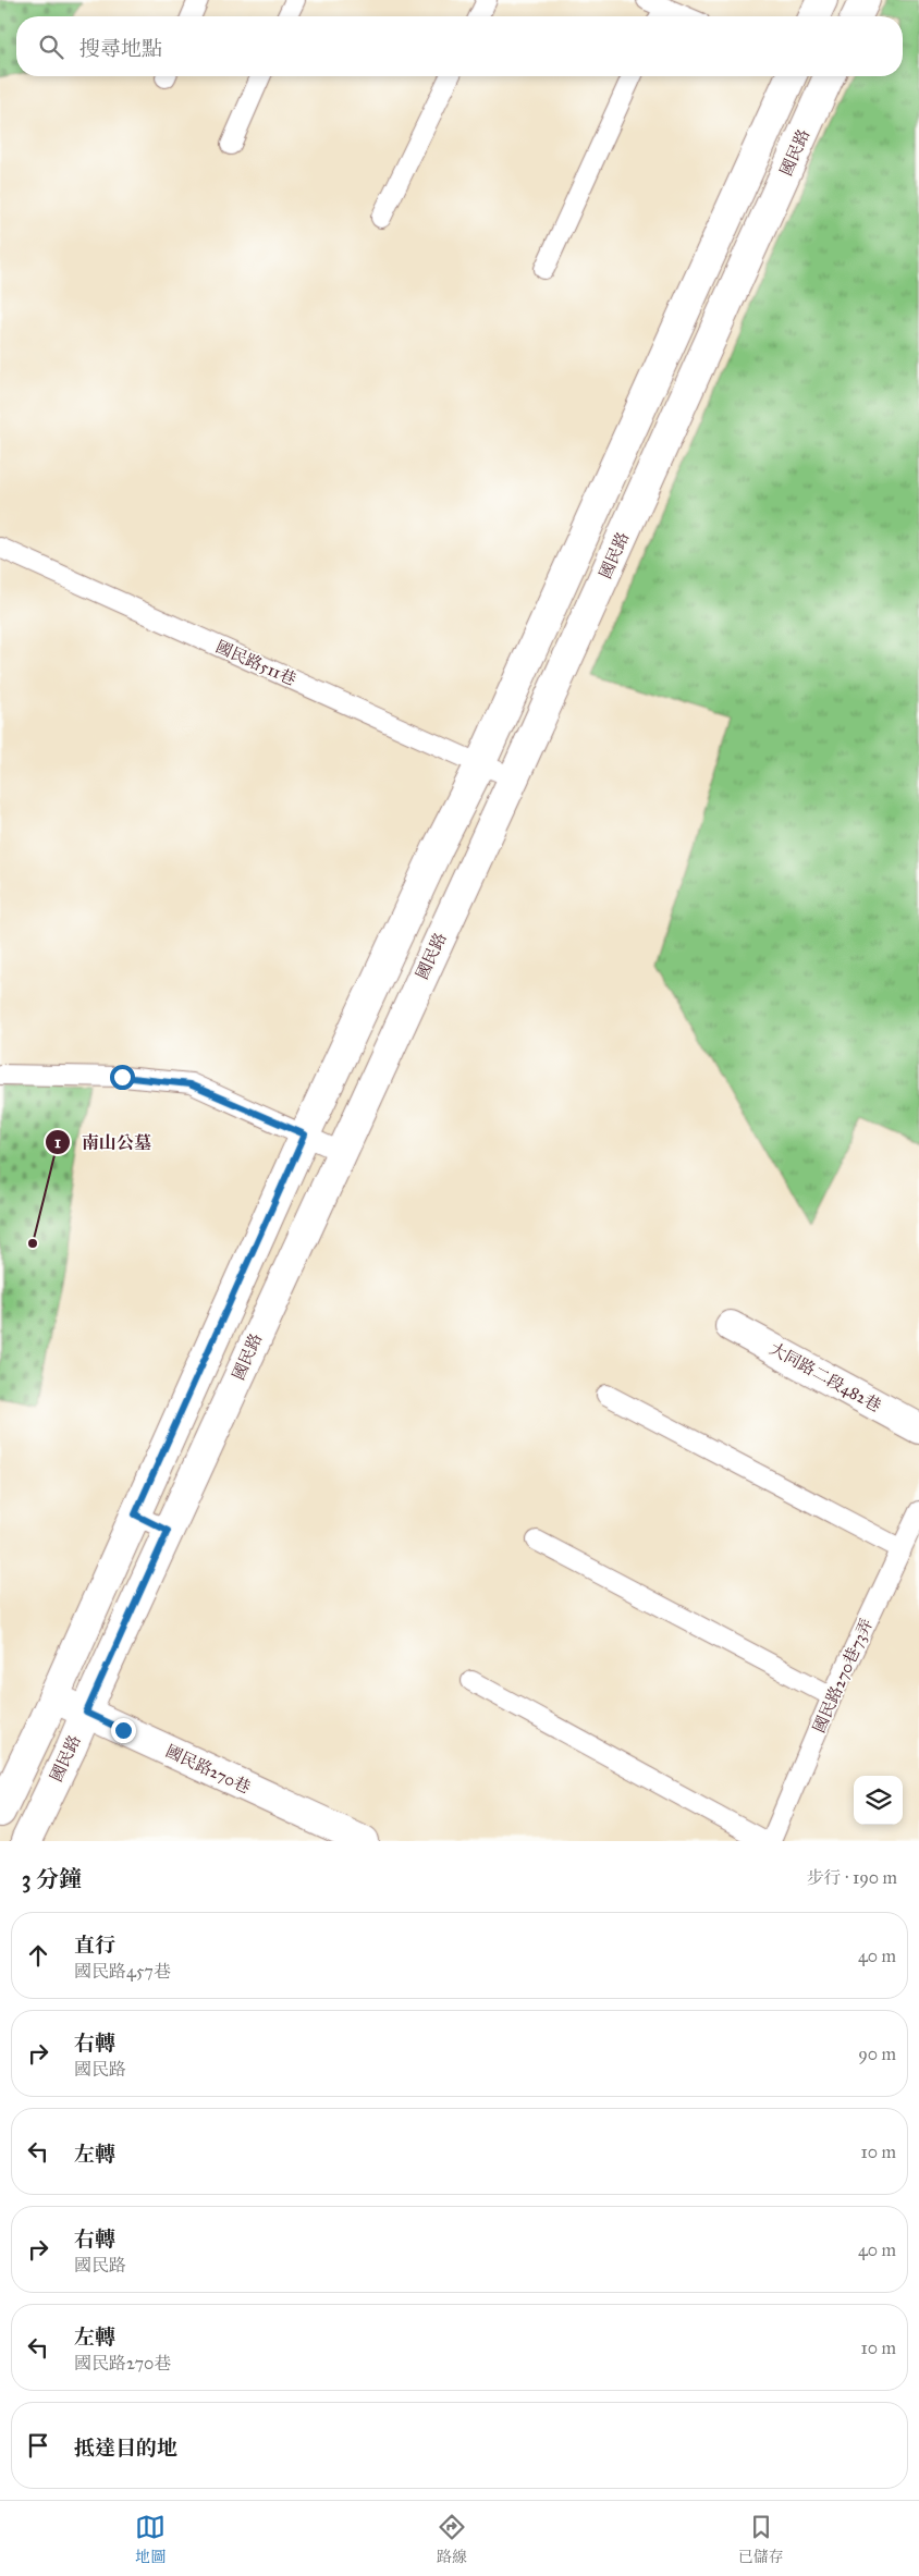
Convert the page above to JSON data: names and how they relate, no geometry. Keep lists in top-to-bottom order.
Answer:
{
  "streets": {
    "street": ["國民路", "大同路二段482巷", "國民路270巷"],
    "lane": ["國民路511巷", "國民路270巷73弄"]
  },
  "crossings": [
    ["國民路", "國民路511巷"],
    ["國民路", "國民路270巷"]
  ],
  "places": ["南山公墓"],
  "page": {
    "search": "搜尋地點",
    "heading": ["3 分鐘", "步行 · 190 m"],
    "list": [
      ["直行", "國民路457巷", "40 m"],
      ["右轉", "國民路", "90 m"],
      ["左轉", "10 m"],
      ["右轉", "國民路", "40 m"],
      ["左轉", "國民路270巷", "10 m"],
      "抵達目的地"
    ],
    "nav": ["地圖", "路線", "已儲存"]
  }
}
